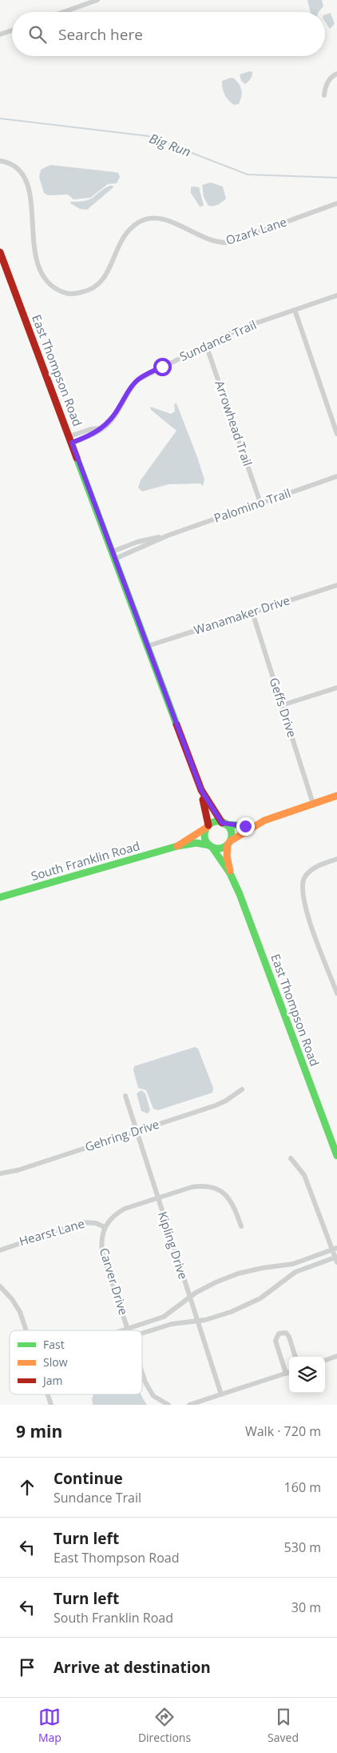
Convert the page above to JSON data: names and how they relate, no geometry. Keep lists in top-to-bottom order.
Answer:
{
  "streets": {
    "main road": ["East Thompson Road", "South Franklin Road"],
    "street": [
      "Ozark Lane",
      "Sundance Trail",
      "Arrowhead Trail",
      "Palomino Trail",
      "Wanamaker Drive",
      "Geffs Drive",
      "Gehring Drive",
      "Hearst Lane",
      "Kipling Drive",
      "Carver Drive"
    ]
  },
  "crossings": [
    ["Sundance Trail", "East Thompson Road"],
    ["Sundance Trail", "Arrowhead Trail"],
    ["East Thompson Road", "Palomino Trail"],
    ["East Thompson Road", "Wanamaker Drive"],
    ["East Thompson Road", "South Franklin Road"],
    ["Arrowhead Trail", "Palomino Trail"],
    ["Wanamaker Drive", "Geffs Drive"],
    ["Gehring Drive", "Kipling Drive"],
    ["Hearst Lane", "Carver Drive"]
  ],
  "water": ["Big Run"],
  "legend": ["Fast", "Slow", "Jam"],
  "page": {
    "search": "Search here",
    "heading": ["9 min", "Walk · 720 m"],
    "list": [
      ["Continue", "Sundance Trail", "160 m"],
      ["Turn left", "East Thompson Road", "530 m"],
      ["Turn left", "South Franklin Road", "30 m"],
      "Arrive at destination"
    ],
    "nav": ["Map", "Directions", "Saved"]
  }
}
